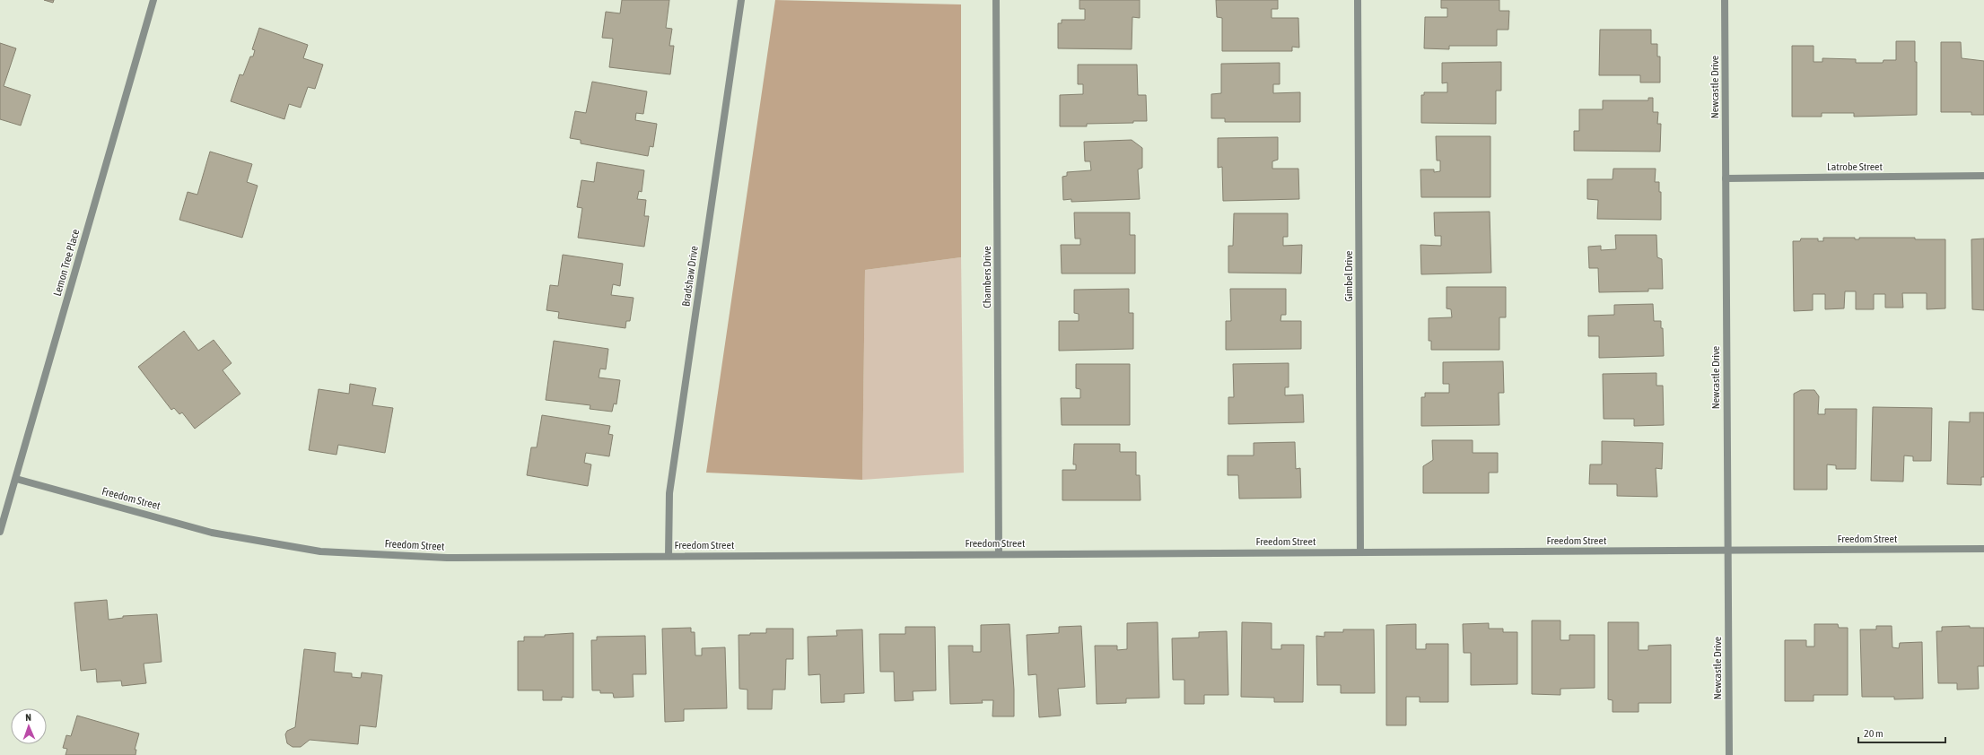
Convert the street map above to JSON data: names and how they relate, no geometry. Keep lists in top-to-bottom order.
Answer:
{
  "streets": {
    "street": [
      "Newcastle Drive",
      "Latrobe Street",
      "Lemon Tree Place",
      "Bradshaw Drive",
      "Gimbel Drive",
      "Chambers Drive",
      "Freedom Street"
    ]
  },
  "crossings": [
    ["Newcastle Drive", "Latrobe Street"],
    ["Newcastle Drive", "Freedom Street"],
    ["Lemon Tree Place", "Freedom Street"],
    ["Bradshaw Drive", "Freedom Street"],
    ["Gimbel Drive", "Freedom Street"],
    ["Chambers Drive", "Freedom Street"]
  ],
  "scale_bar": "20 m",
  "north": "top"
}
